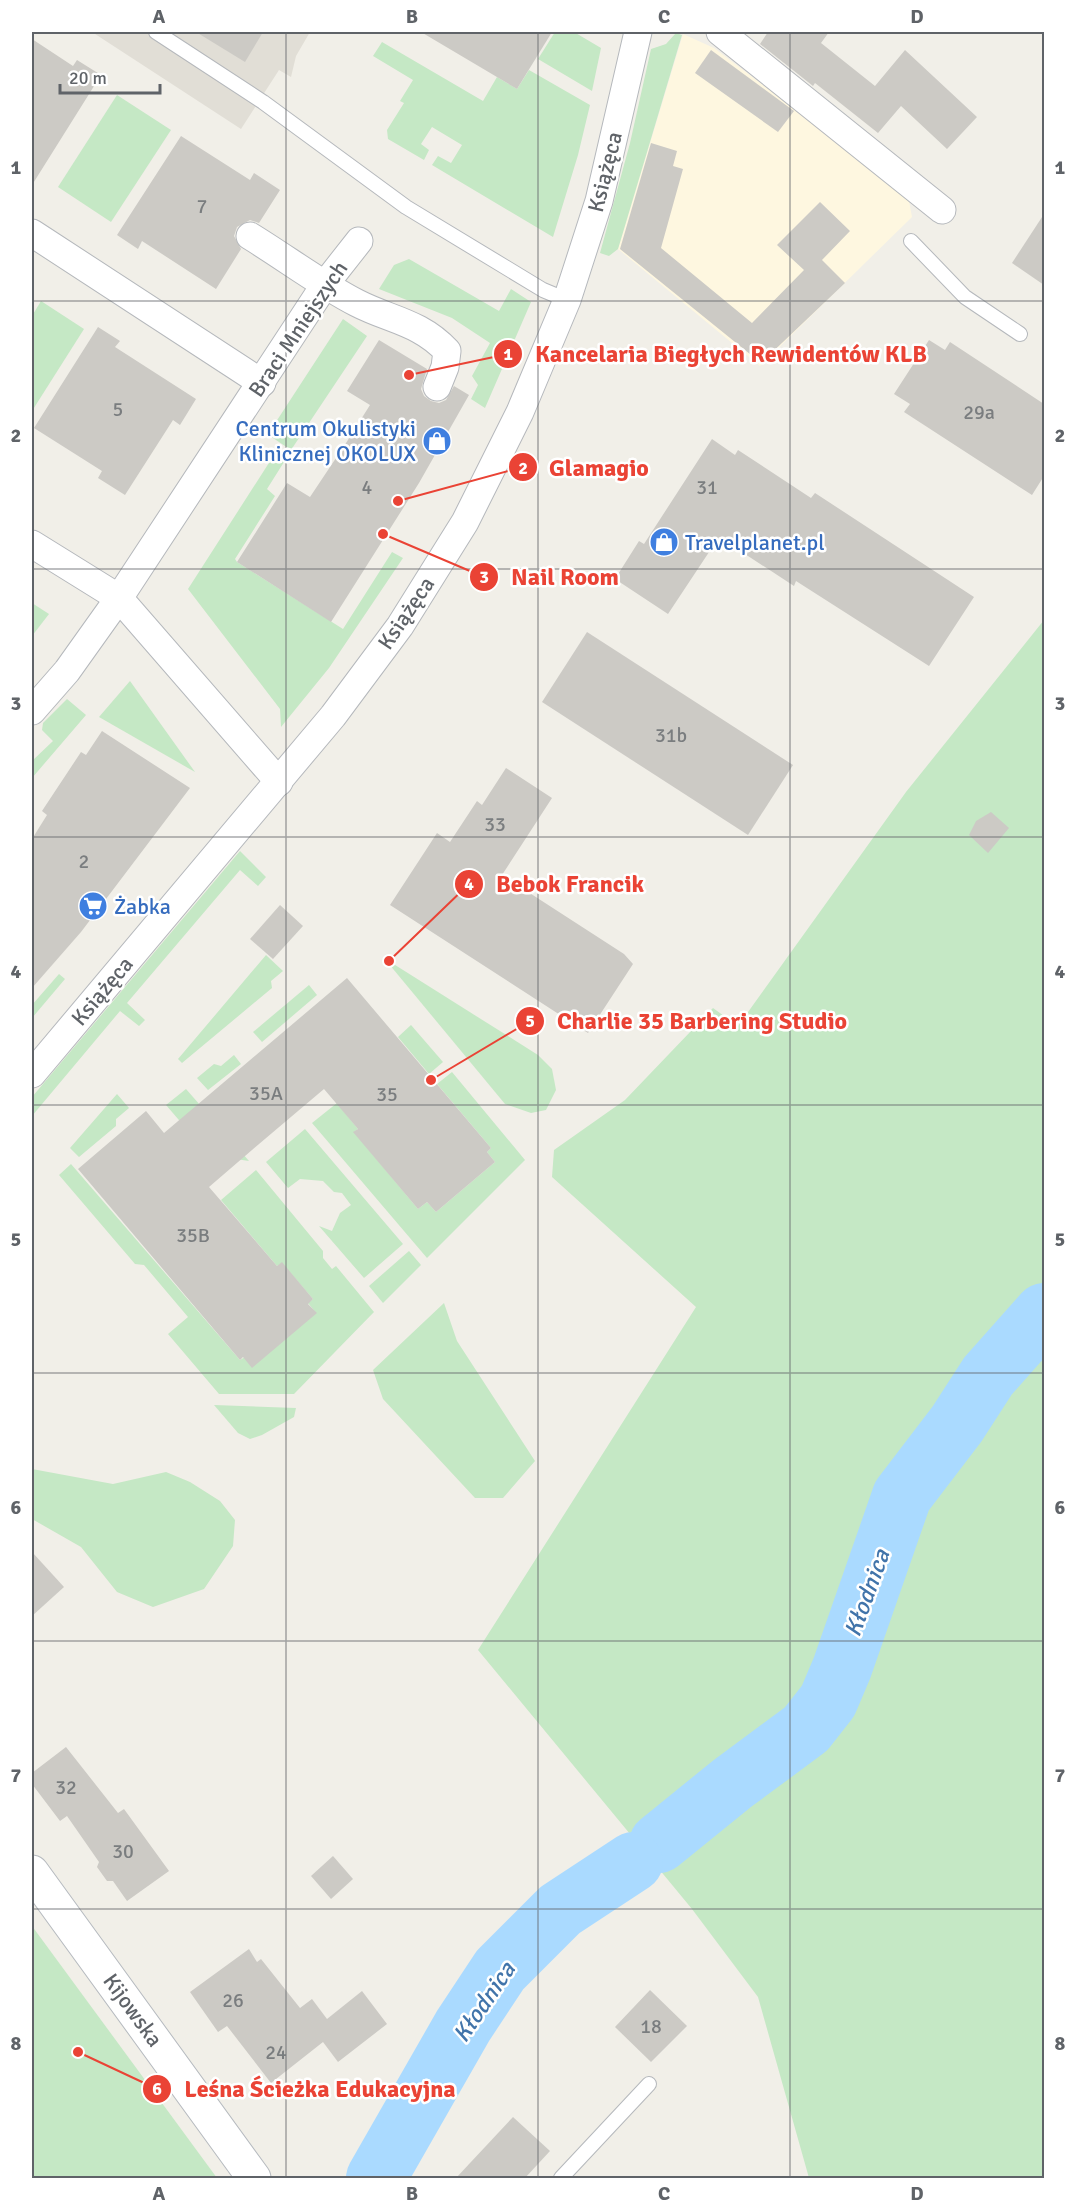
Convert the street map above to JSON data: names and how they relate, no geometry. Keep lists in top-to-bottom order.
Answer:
{
  "streets": {
    "street": ["Książęca", "Braci Mniejszych", "Kijowska"]
  },
  "water": ["Kłodnica"],
  "places": {
    "other": [
      "Kancelaria Biegłych Rewidentów KLB",
      "Glamagio",
      "Nail Room",
      "Bebok Francik",
      "Charlie 35 Barbering Studio",
      "Leśna Ścieżka Edukacyjna"
    ],
    "shop": ["Centrum Okulistyki Klinicznej OKOLUX", "Travelplanet.pl"],
    "supermarket": ["Żabka"]
  },
  "house_numbers": [
    "7",
    "5",
    "29a",
    "4",
    "31",
    "31b",
    "33",
    "2",
    "35A",
    "35",
    "35B",
    "32",
    "30",
    "26",
    "18",
    "24"
  ],
  "scale_bar": "20 m",
  "grid": {
    "columns": [
      "A",
      "B",
      "C",
      "D"
    ],
    "rows": [
      "1",
      "2",
      "3",
      "4",
      "5",
      "6",
      "7",
      "8"
    ]
  }
}
